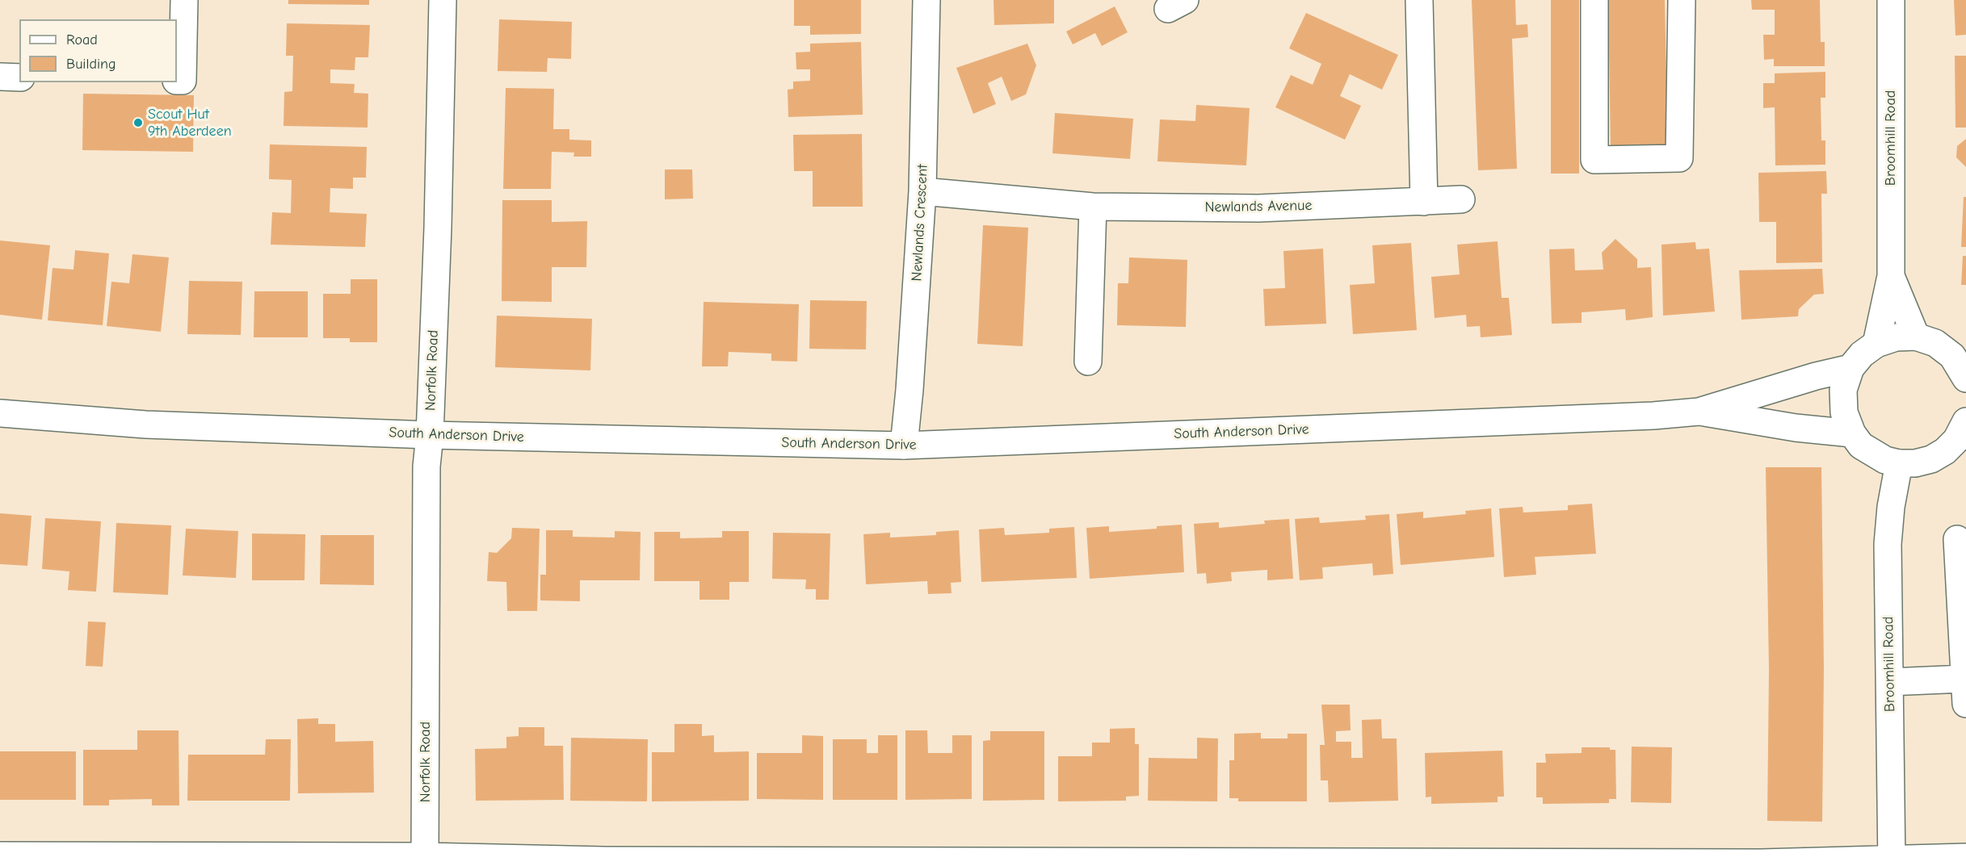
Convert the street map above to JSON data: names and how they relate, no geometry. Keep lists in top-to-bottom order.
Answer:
{
  "streets": {
    "street": [
      "Broomhill Road",
      "Newlands Avenue",
      "Newlands Crescent",
      "Norfolk Road",
      "South Anderson Drive"
    ]
  },
  "crossings": [
    ["Newlands Avenue", "Newlands Crescent"],
    ["Newlands Crescent", "South Anderson Drive"],
    ["Norfolk Road", "South Anderson Drive"]
  ],
  "places": ["Scout Hut 9th Aberdeen"],
  "legend": ["Road", "Building"]
}
